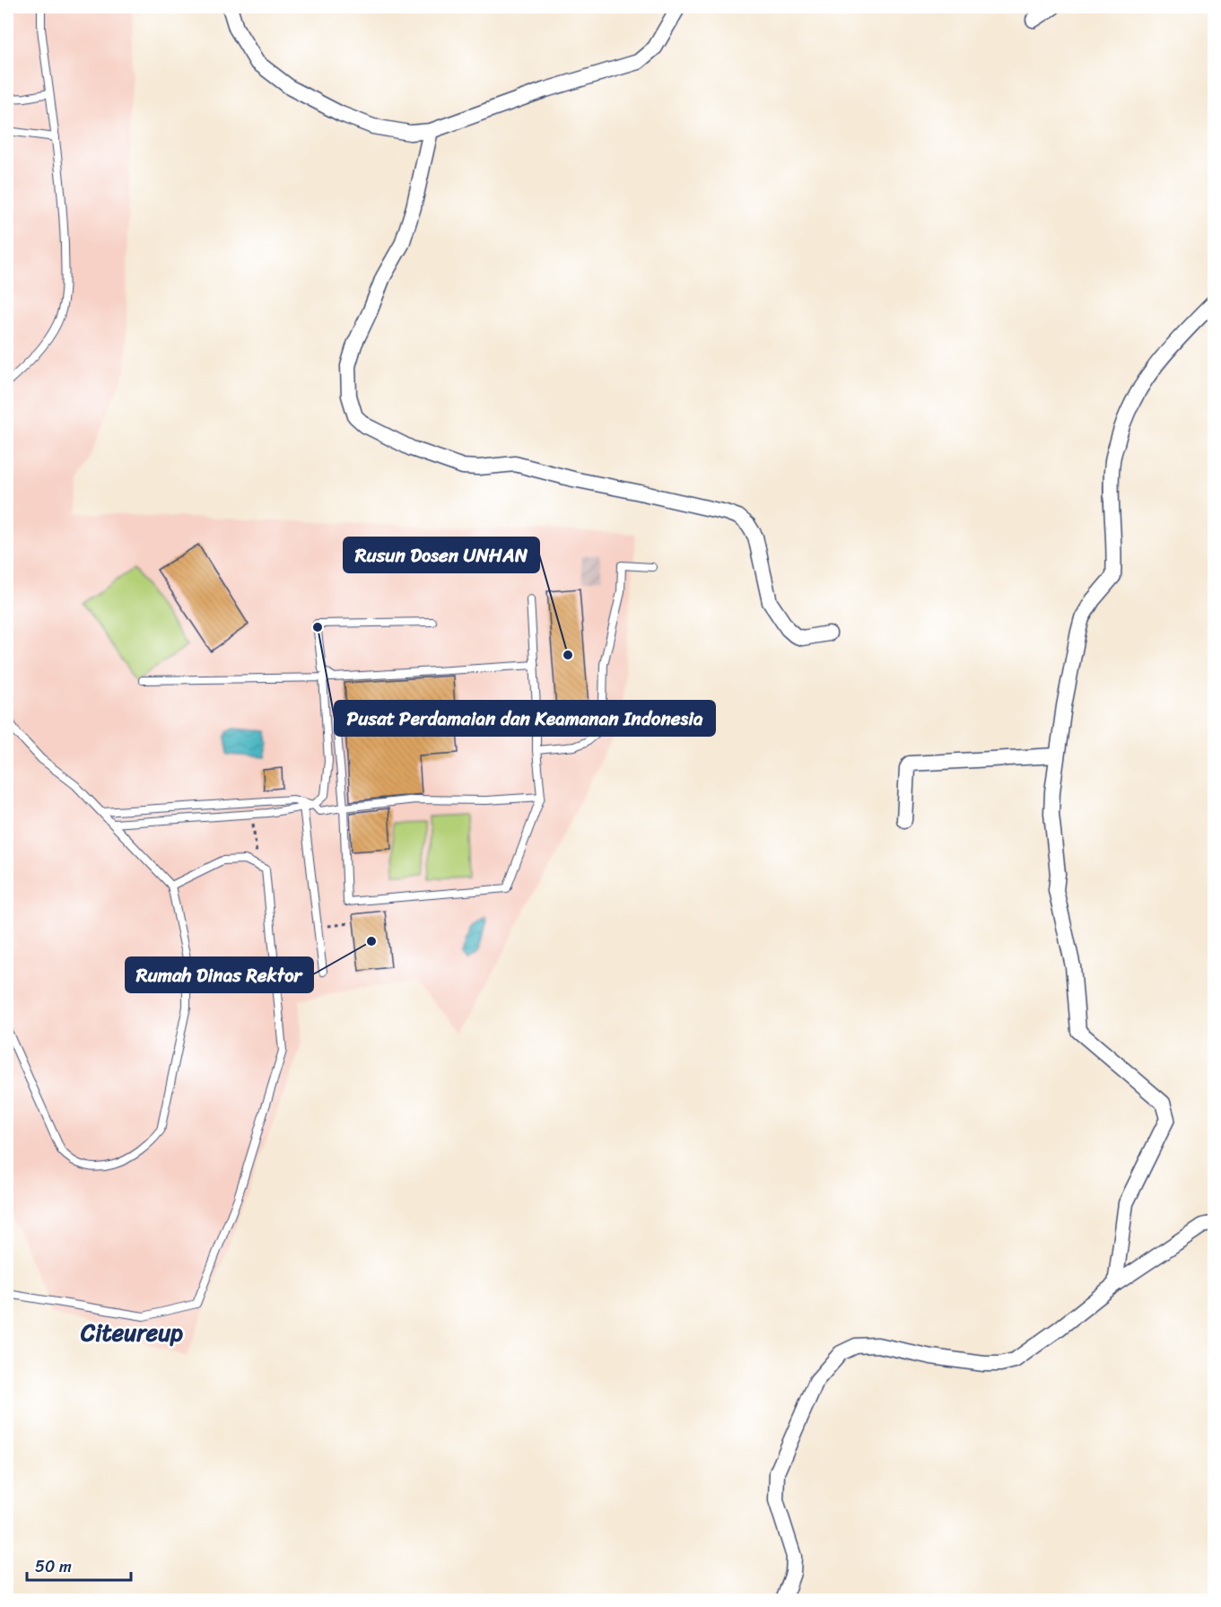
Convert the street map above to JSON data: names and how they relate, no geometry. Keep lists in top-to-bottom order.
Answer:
{
  "districts": ["Citeureup"],
  "places": ["Pusat Perdamaian dan Keamanan Indonesia", "Rusun Dosen UNHAN", "Rumah Dinas Rektor"],
  "scale_bar": "50 m"
}
